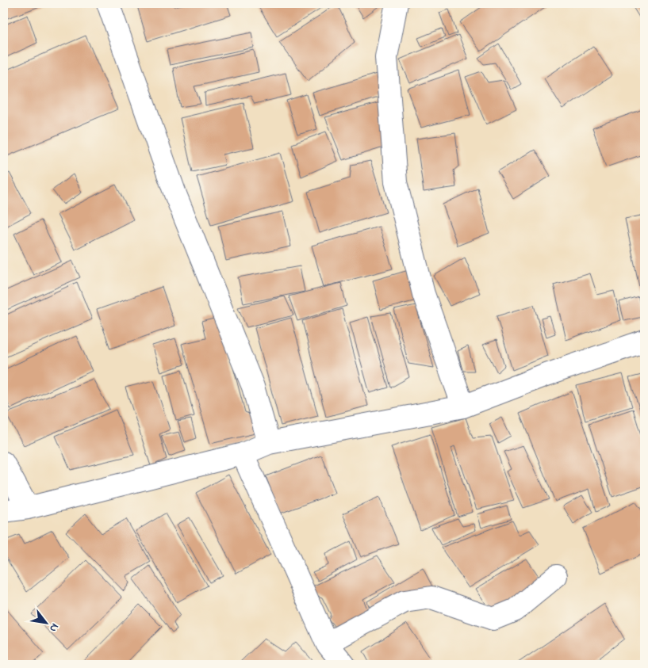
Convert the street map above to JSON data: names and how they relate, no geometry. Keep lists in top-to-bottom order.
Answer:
{
  "north": "bottom right"
}
